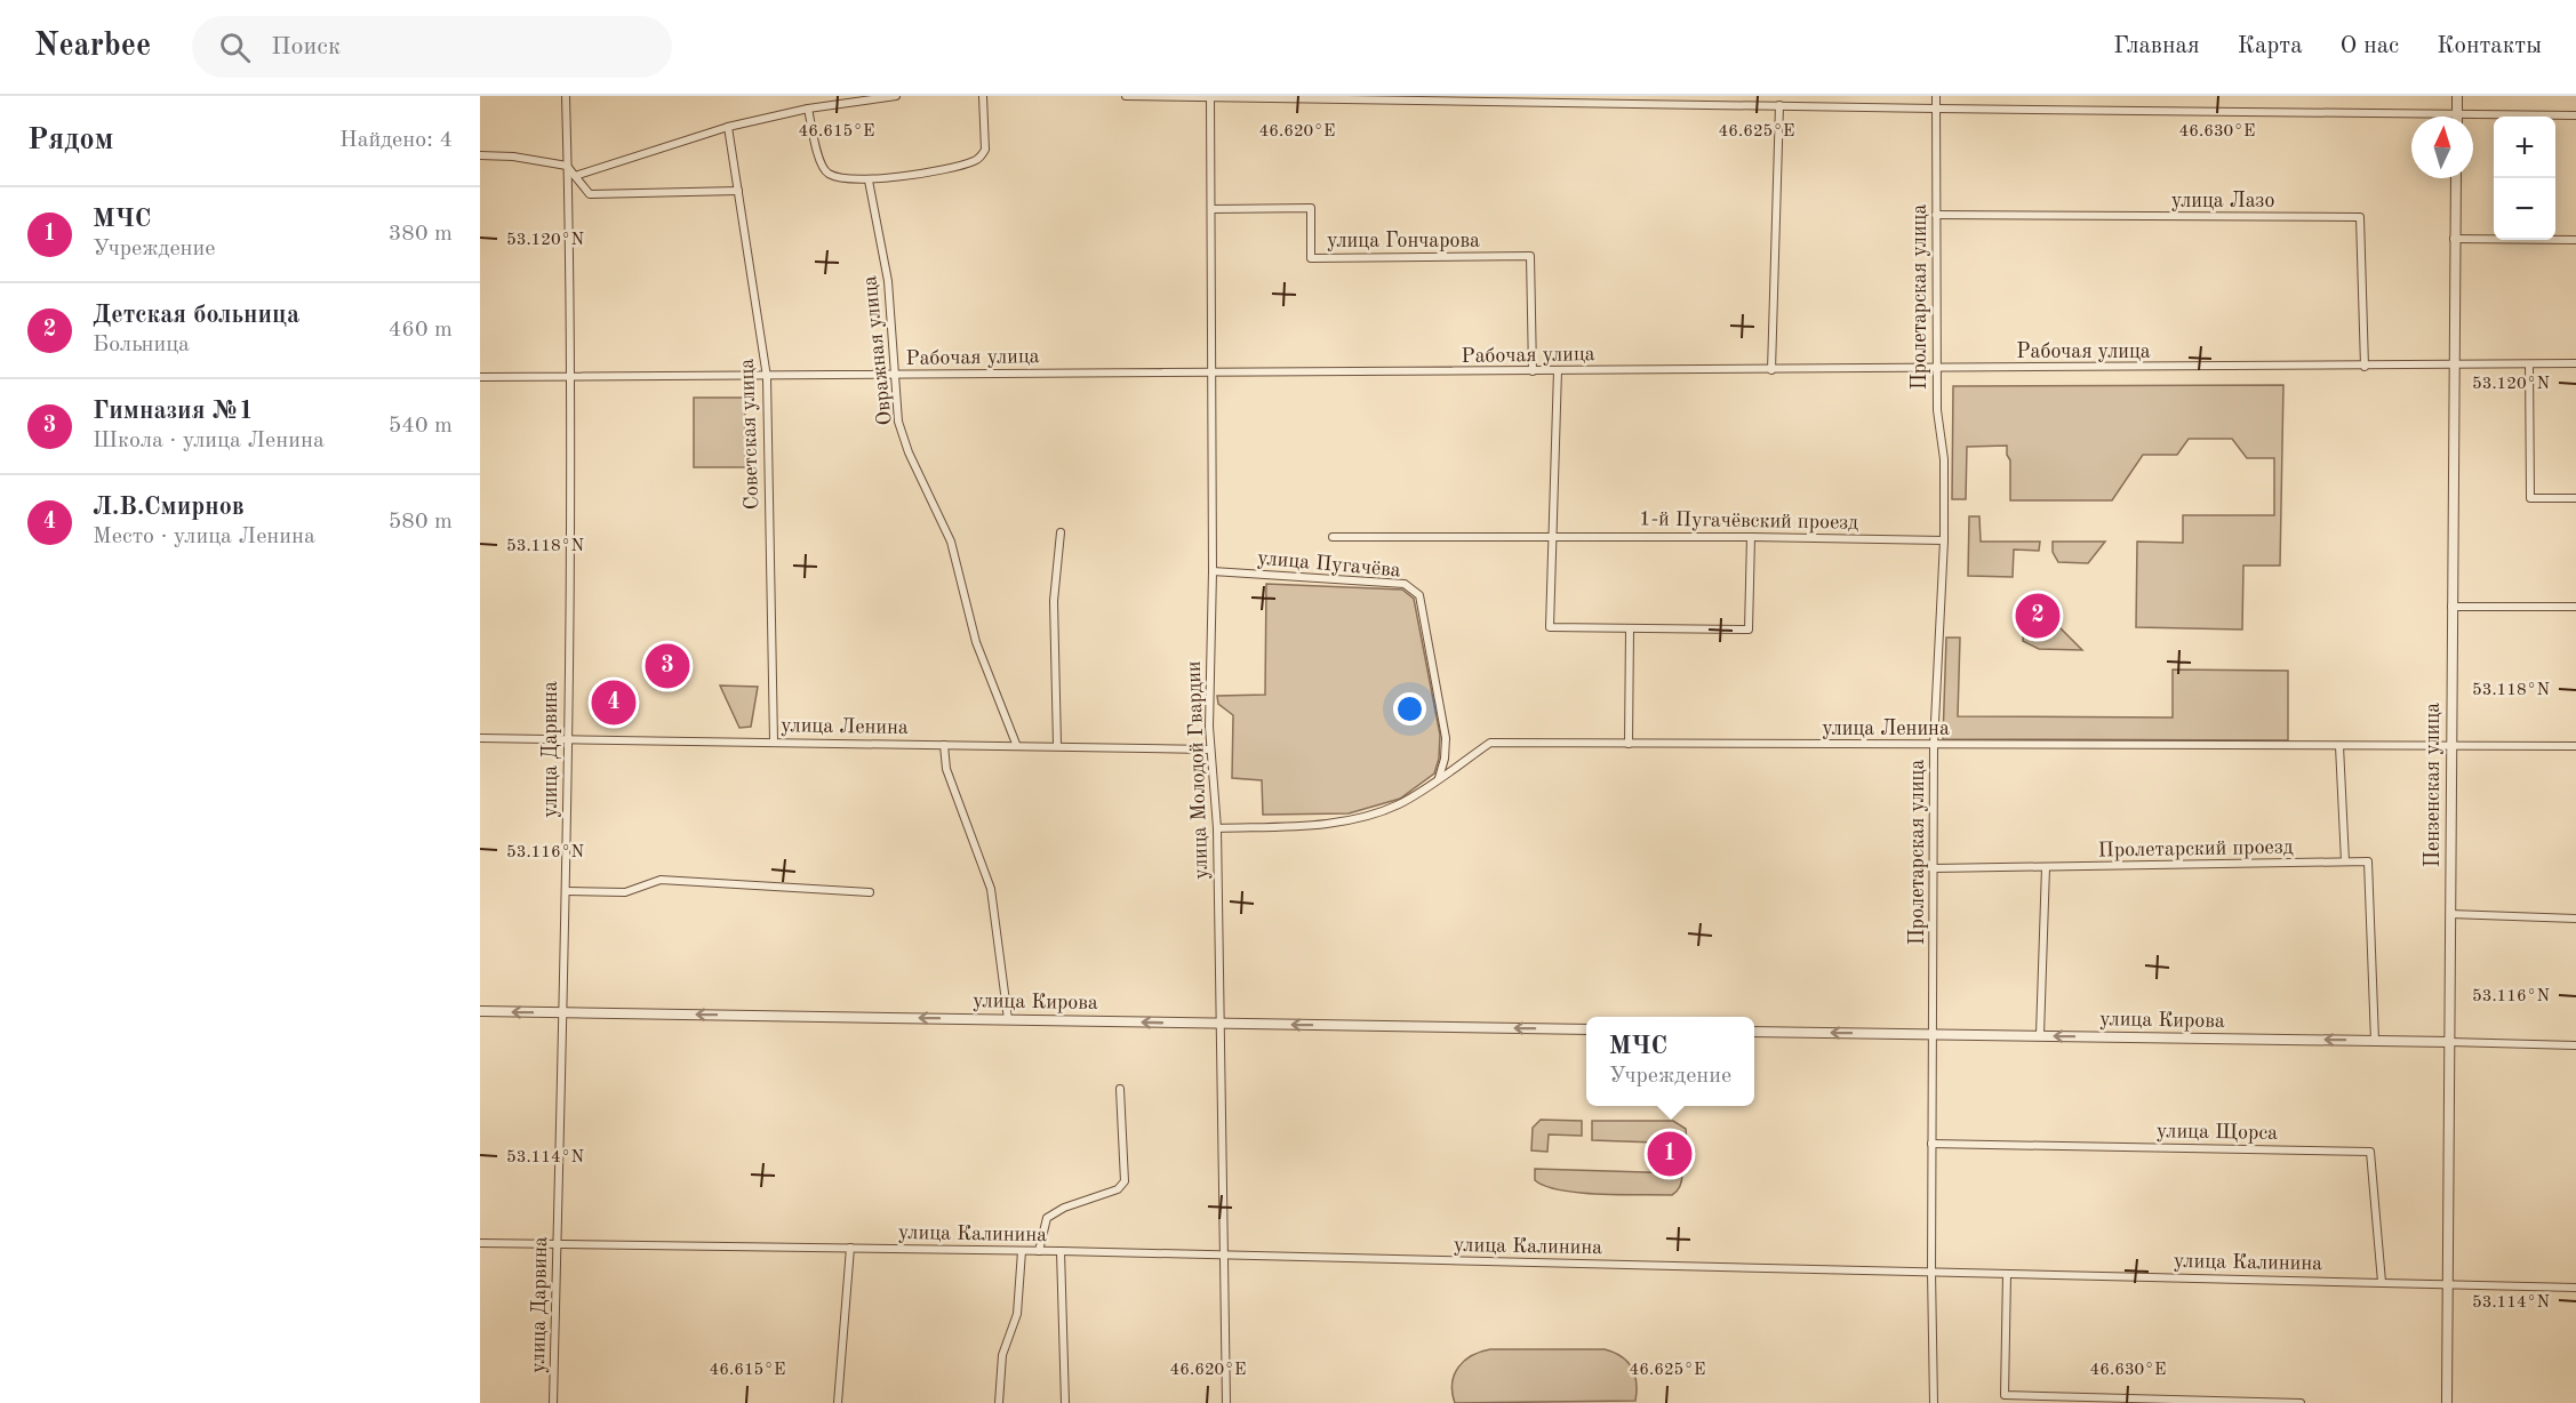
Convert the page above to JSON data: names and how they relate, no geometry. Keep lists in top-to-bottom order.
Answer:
{
  "streets": {
    "street": [
      "улица Лазо",
      "улица Гончарова",
      "Пролетарская улица",
      "Овражная улица",
      "Рабочая улица",
      "Советская улица",
      "1-й Пугачёвский проезд",
      "улица Пугачёва",
      "улица Ленина",
      "улица Дарвина",
      "улица Молодой Гвардии",
      "Пензенская улица",
      "Пролетарский проезд",
      "улица Кирова",
      "улица Щорса",
      "улица Калинина"
    ]
  },
  "crossings": [
    ["улица Лазо", "Пролетарская улица"],
    ["улица Лазо", "Рабочая улица"],
    ["улица Гончарова", "Рабочая улица"],
    ["улица Гончарова", "улица Молодой Гвардии"],
    ["Пролетарская улица", "Рабочая улица"],
    ["Пролетарская улица", "1-й Пугачёвский проезд"],
    ["Пролетарская улица", "улица Ленина"],
    ["Пролетарская улица", "Пролетарский проезд"],
    ["Пролетарская улица", "улица Кирова"],
    ["Пролетарская улица", "улица Щорса"],
    ["Пролетарская улица", "улица Калинина"],
    ["Овражная улица", "Рабочая улица"],
    ["Овражная улица", "улица Ленина"],
    ["Рабочая улица", "Советская улица"],
    ["Рабочая улица", "улица Дарвина"],
    ["Рабочая улица", "улица Молодой Гвардии"],
    ["Рабочая улица", "Пензенская улица"],
    ["Советская улица", "улица Ленина"],
    ["улица Пугачёва", "улица Ленина"],
    ["улица Пугачёва", "улица Молодой Гвардии"],
    ["улица Ленина", "улица Дарвина"],
    ["улица Ленина", "улица Молодой Гвардии"],
    ["улица Ленина", "Пензенская улица"],
    ["улица Дарвина", "улица Кирова"],
    ["улица Дарвина", "улица Калинина"],
    ["улица Молодой Гвардии", "улица Кирова"],
    ["улица Молодой Гвардии", "улица Калинина"],
    ["Пензенская улица", "улица Кирова"],
    ["Пензенская улица", "улица Калинина"],
    ["Пролетарский проезд", "улица Кирова"],
    ["улица Щорса", "улица Калинина"]
  ],
  "one_way": ["улица Кирова"],
  "north": "top",
  "page": {
    "header": "Nearbee",
    "search": "Поиск",
    "nav": [
      "Главная",
      "Карта",
      "О нас",
      "Контакты"
    ],
    "heading": ["Рядом", "Найдено: 4"],
    "map_buttons": ["+", "−"],
    "list": [
      {
        "mark": "1",
        "name": "МЧС",
        "note": "Учреждение",
        "value": "380 m"
      },
      {
        "mark": "2",
        "name": "Детская больница",
        "note": "Больница",
        "value": "460 m"
      },
      {
        "mark": "3",
        "name": "Гимназия №1",
        "note": "Школа · улица Ленина",
        "value": "540 m"
      },
      {
        "mark": "4",
        "name": "Л.В.Смирнов",
        "note": "Место · улица Ленина",
        "value": "580 m"
      }
    ],
    "pins": [
      "2",
      "3",
      "4",
      "1"
    ],
    "popup": ["МЧС", "Учреждение"]
  },
  "coordinates": [
    "46.615°E",
    "46.620°E",
    "46.625°E",
    "46.630°E",
    "53.120°N",
    "53.118°N",
    "53.116°N",
    "53.114°N"
  ]
}
